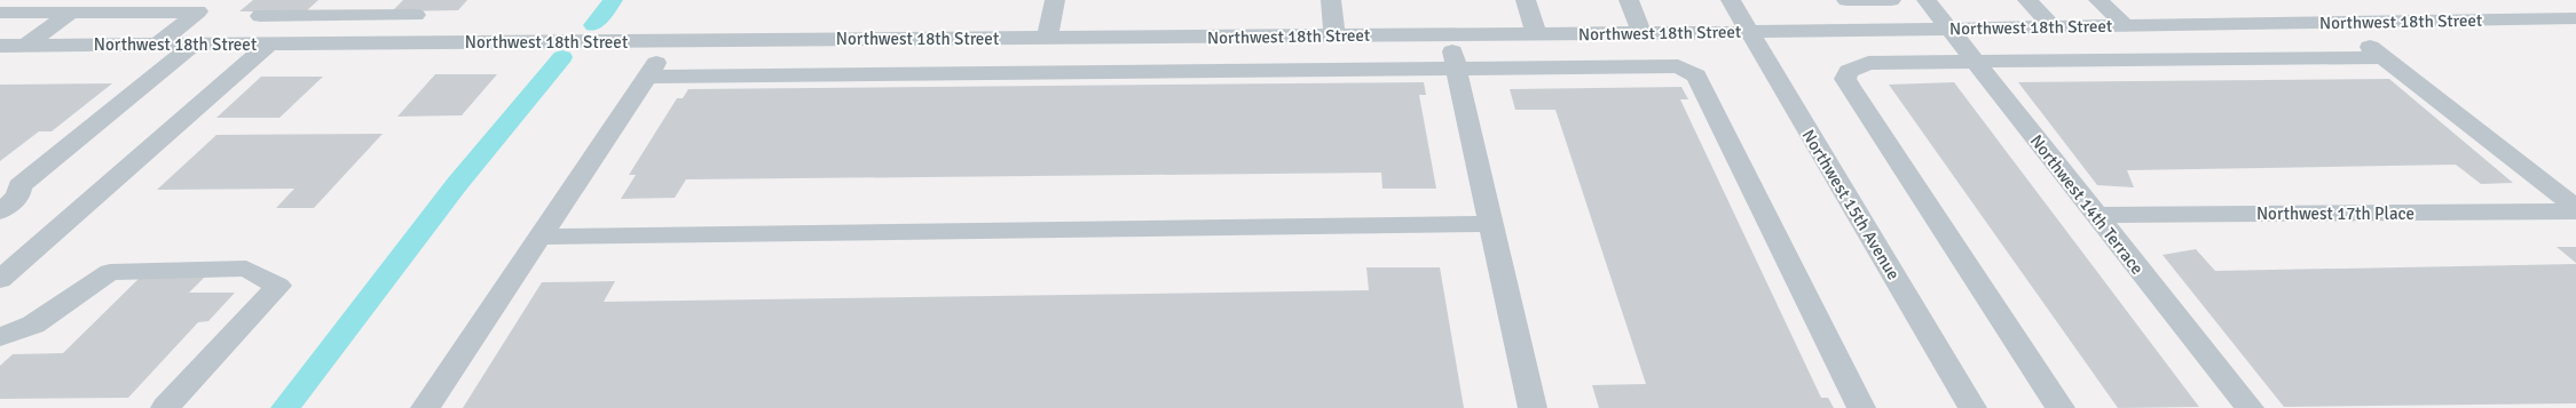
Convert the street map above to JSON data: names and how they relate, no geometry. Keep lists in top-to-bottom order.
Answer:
{
  "streets": {
    "street": [
      "Northwest 18th Street",
      "Northwest 15th Avenue",
      "Northwest 14th Terrace",
      "Northwest 17th Place"
    ]
  },
  "crossings": [
    ["Northwest 18th Street", "Northwest 15th Avenue"],
    ["Northwest 18th Street", "Northwest 14th Terrace"],
    ["Northwest 14th Terrace", "Northwest 17th Place"]
  ]
}
